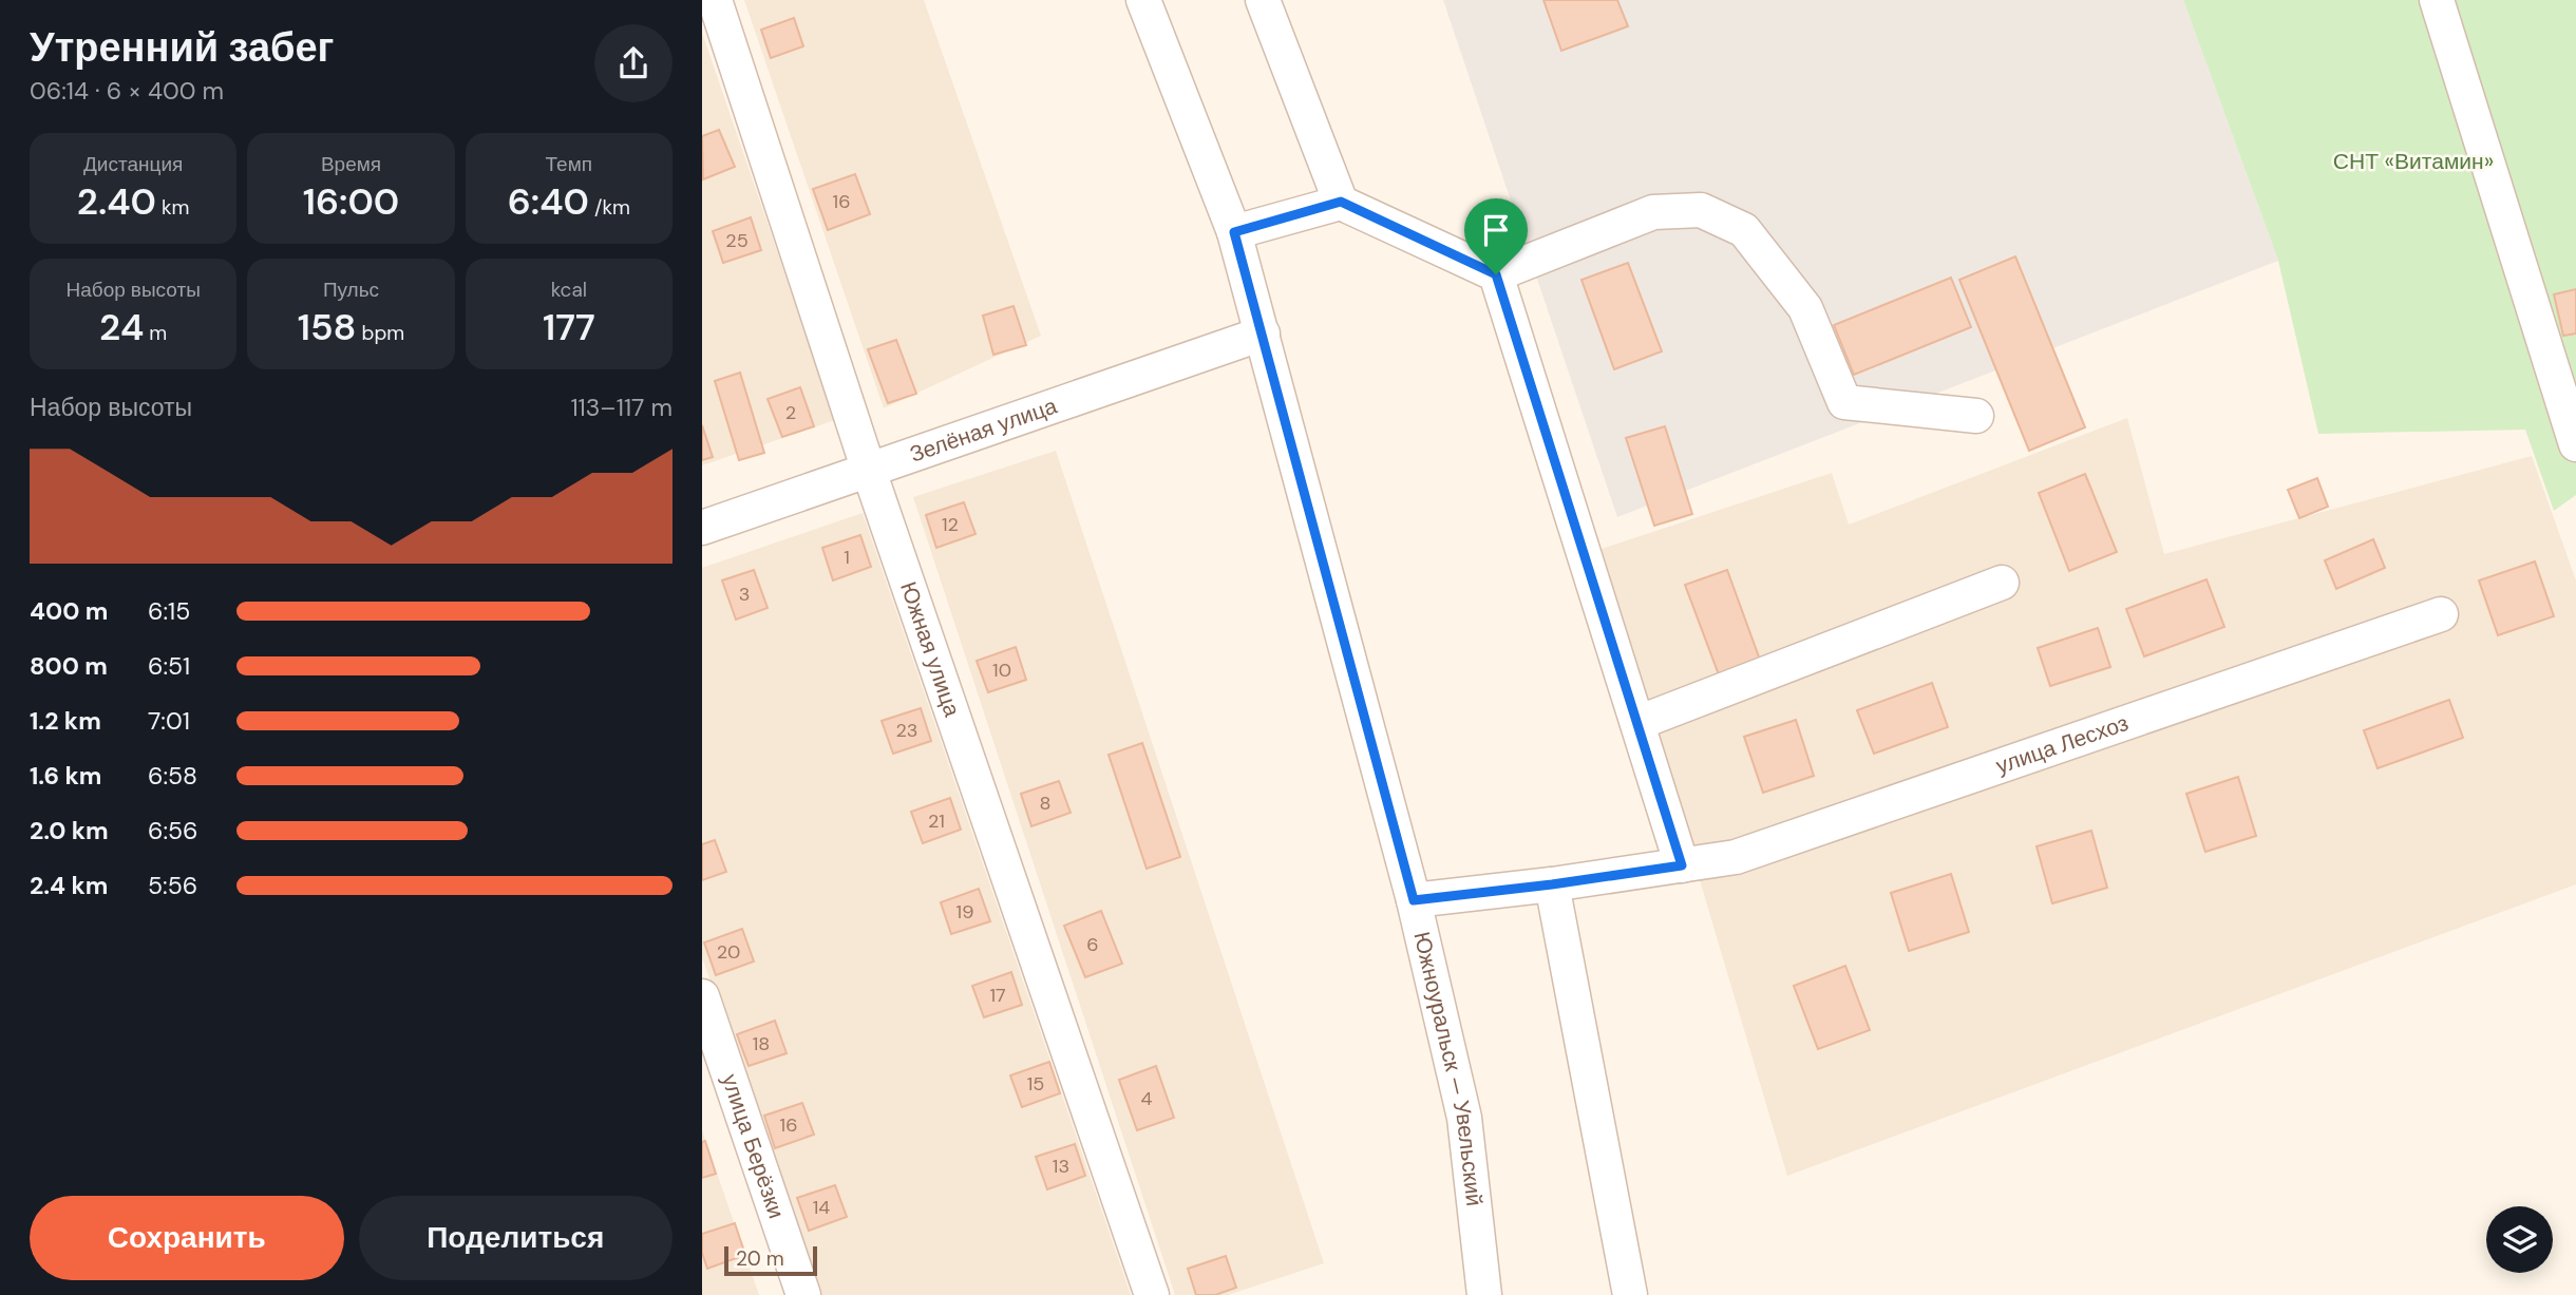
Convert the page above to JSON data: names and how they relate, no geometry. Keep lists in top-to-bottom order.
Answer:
{
  "streets": {
    "street": [
      "Зелёная улица",
      "Южная улица",
      "улица Лесхоз",
      "Южноуральск — Увельский",
      "улица Берёзки"
    ]
  },
  "crossings": [
    ["Зелёная улица", "Южная улица"],
    ["Зелёная улица", "Южноуральск — Увельский"],
    ["улица Лесхоз", "Южноуральск — Увельский"]
  ],
  "parks": ["СНТ «Витамин»"],
  "house_numbers": [
    "16",
    "25",
    "2",
    "12",
    "1",
    "3",
    "10",
    "23",
    "8",
    "21",
    "19",
    "6",
    "20",
    "17",
    "18",
    "15",
    "4",
    "16",
    "13",
    "14"
  ],
  "scale_bar": "20 m",
  "page": {
    "heading": ["Утренний забег", "06:14 · 6 × 400 m"],
    "stats": [
      ["Дистанция", "2.40 km"],
      ["Время", "16:00"],
      ["Темп", "6:40 /km"],
      ["Набор высоты", "24 m"],
      ["Пульс", "158 bpm"],
      ["kcal", "177"]
    ],
    "chart": ["Набор высоты", "113–117 m"],
    "list": [
      {
        "name": "400 m",
        "note": "6:15"
      },
      {
        "name": "800 m",
        "note": "6:51"
      },
      {
        "name": "1.2 km",
        "note": "7:01"
      },
      {
        "name": "1.6 km",
        "note": "6:58"
      },
      {
        "name": "2.0 km",
        "note": "6:56"
      },
      {
        "name": "2.4 km",
        "note": "5:56"
      }
    ],
    "buttons": ["Сохранить", "Поделиться"],
    "scale": "20 m"
  }
}
